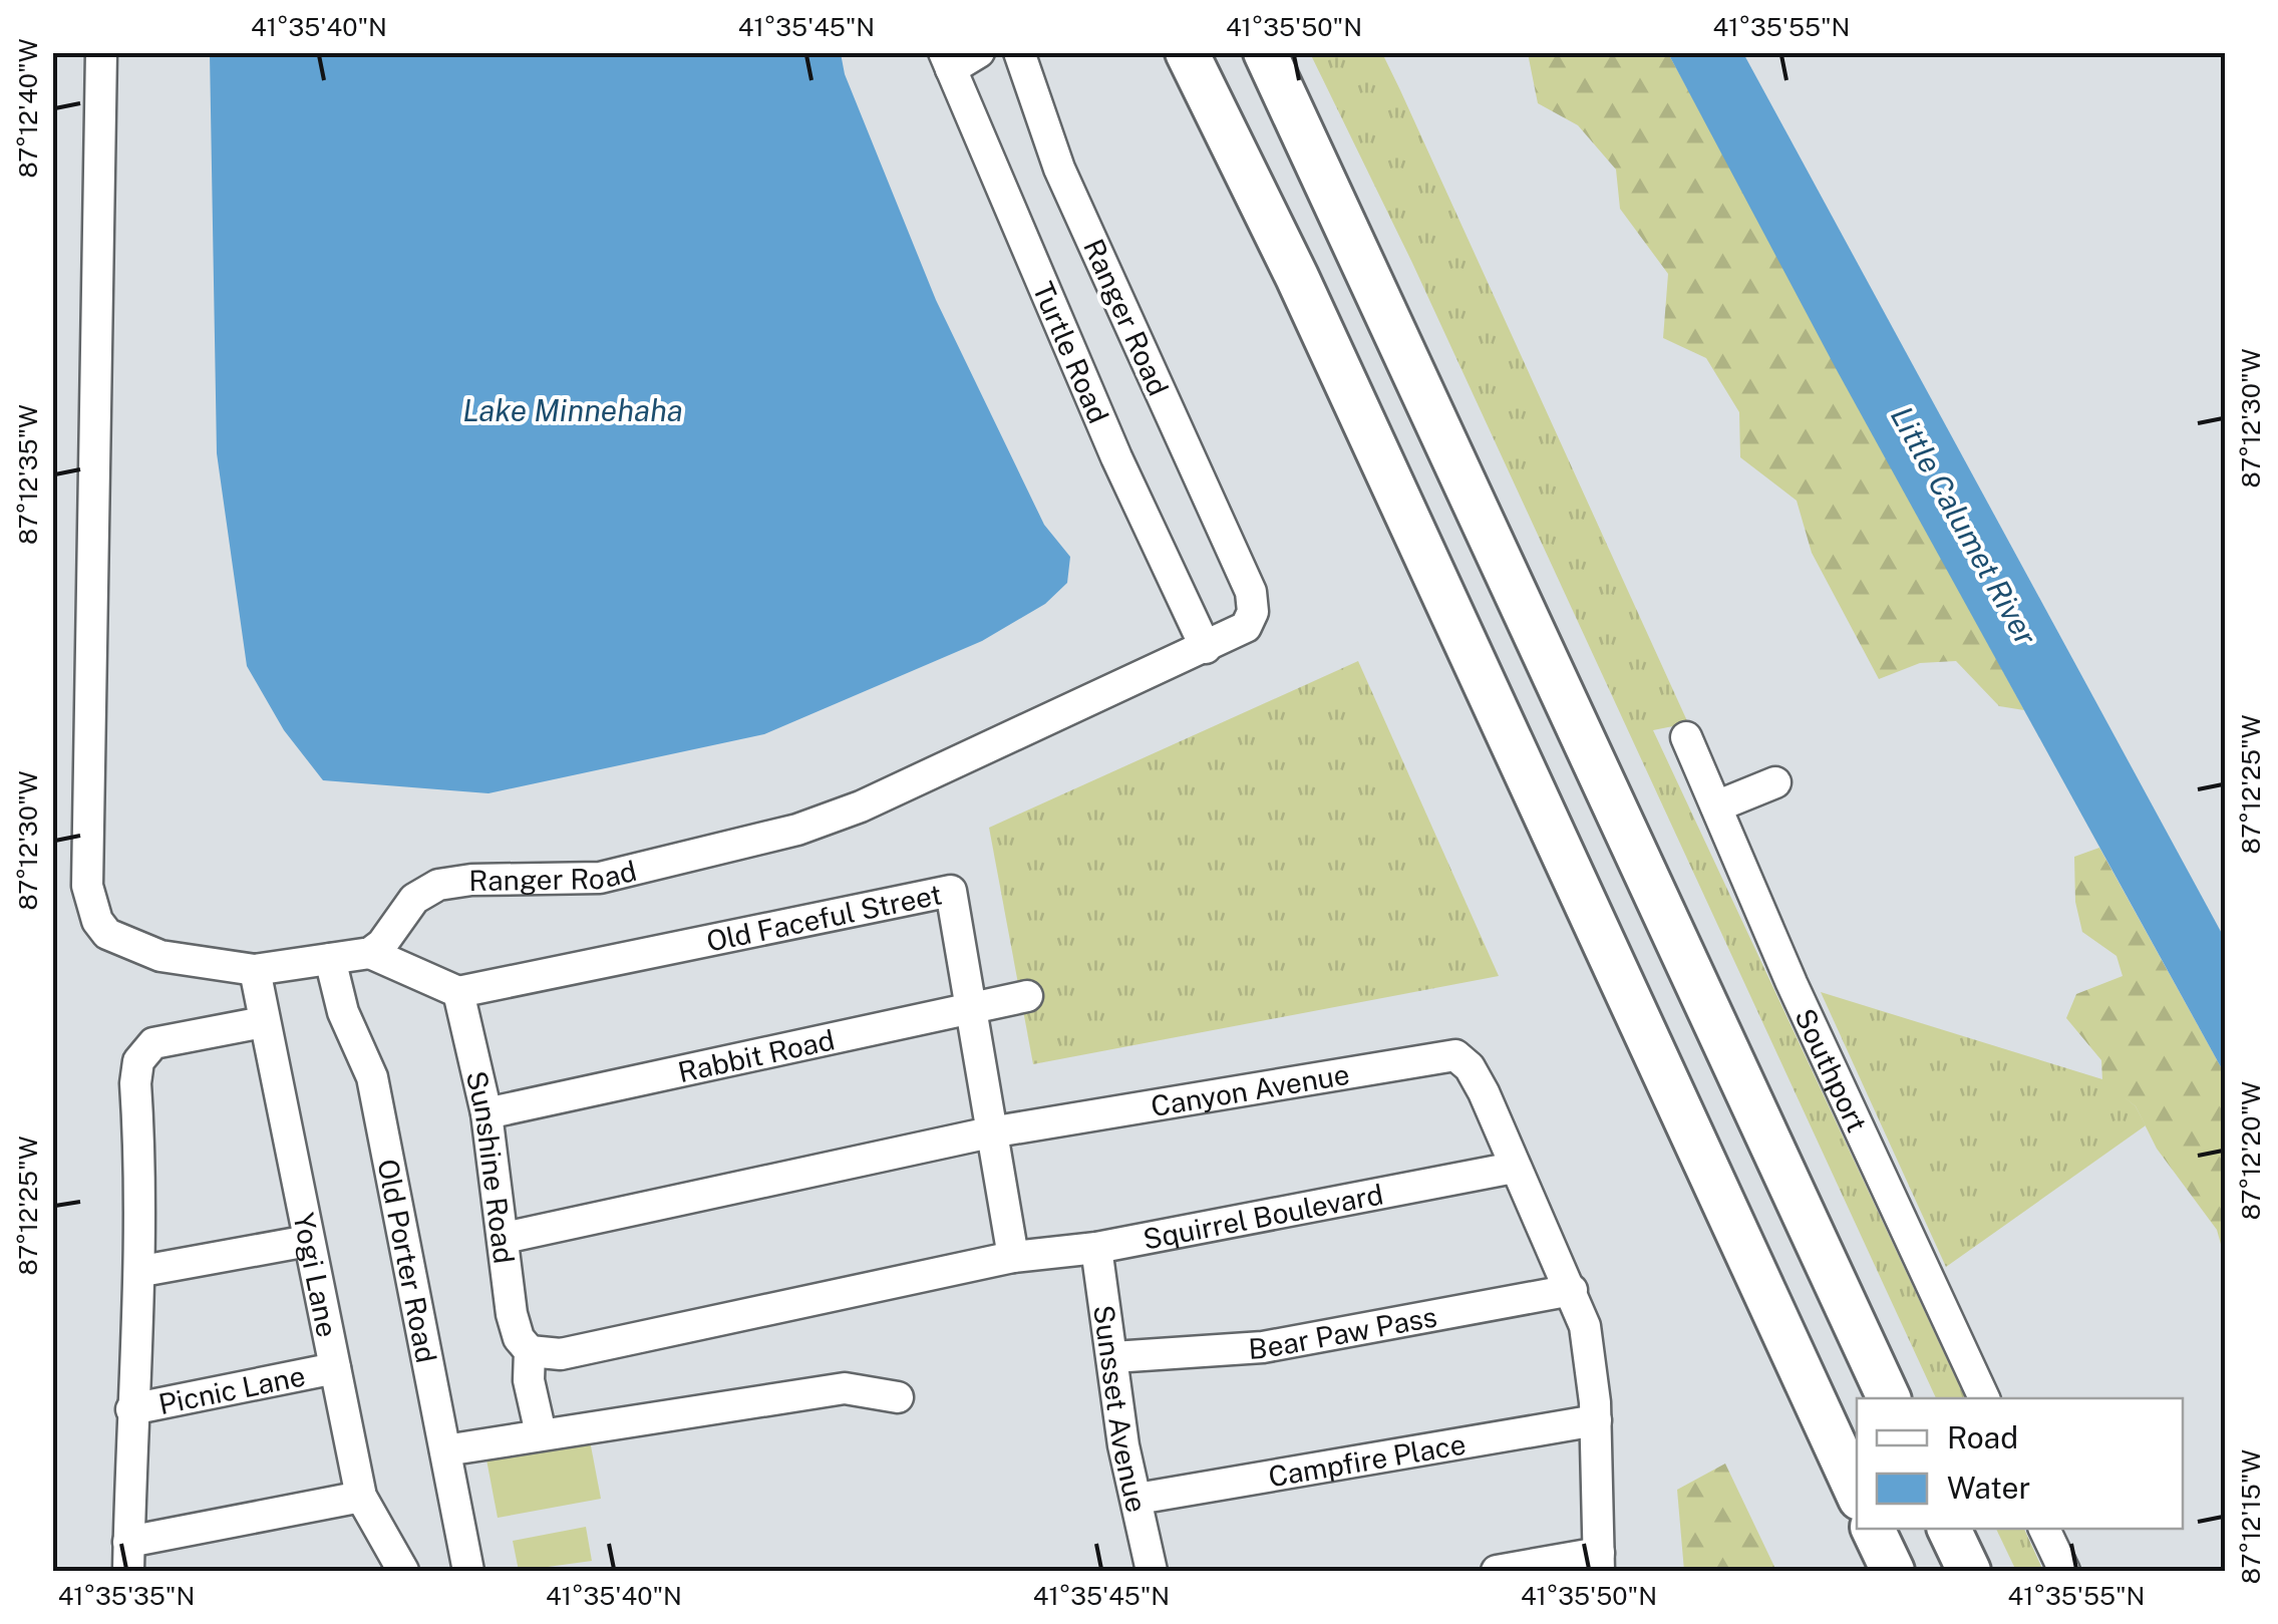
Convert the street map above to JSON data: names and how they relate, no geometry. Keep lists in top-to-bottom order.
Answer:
{
  "streets": {
    "street": [
      "Ranger Road",
      "Turtle Road",
      "Old Faceful Street",
      "Rabbit Road",
      "Southport",
      "Canyon Avenue",
      "Sunshine Road",
      "Squirrel Boulevard",
      "Old Porter Road",
      "Yogi Lane",
      "Bear Paw Pass",
      "Picnic Lane",
      "Sunsset Avenue",
      "Campfire Place"
    ]
  },
  "crossings": [
    ["Ranger Road", "Turtle Road"],
    ["Old Faceful Street", "Rabbit Road"],
    ["Old Faceful Street", "Canyon Avenue"],
    ["Old Faceful Street", "Sunshine Road"],
    ["Old Faceful Street", "Squirrel Boulevard"],
    ["Rabbit Road", "Sunshine Road"],
    ["Canyon Avenue", "Sunshine Road"],
    ["Canyon Avenue", "Squirrel Boulevard"],
    ["Canyon Avenue", "Bear Paw Pass"],
    ["Canyon Avenue", "Campfire Place"],
    ["Squirrel Boulevard", "Sunsset Avenue"],
    ["Yogi Lane", "Picnic Lane"],
    ["Bear Paw Pass", "Sunsset Avenue"],
    ["Sunsset Avenue", "Campfire Place"]
  ],
  "water": ["Lake Minnehaha", "Little Calumet River"],
  "legend": ["Road", "Water"],
  "coordinates": [
    "41°35'40\"N",
    "41°35'45\"N",
    "41°35'50\"N",
    "41°35'55\"N",
    "87°12'40\"W",
    "87°12'30\"W",
    "87°12'35\"W",
    "87°12'25\"W",
    "87°12'20\"W",
    "87°12'15\"W",
    "41°35'35\"N"
  ]
}
